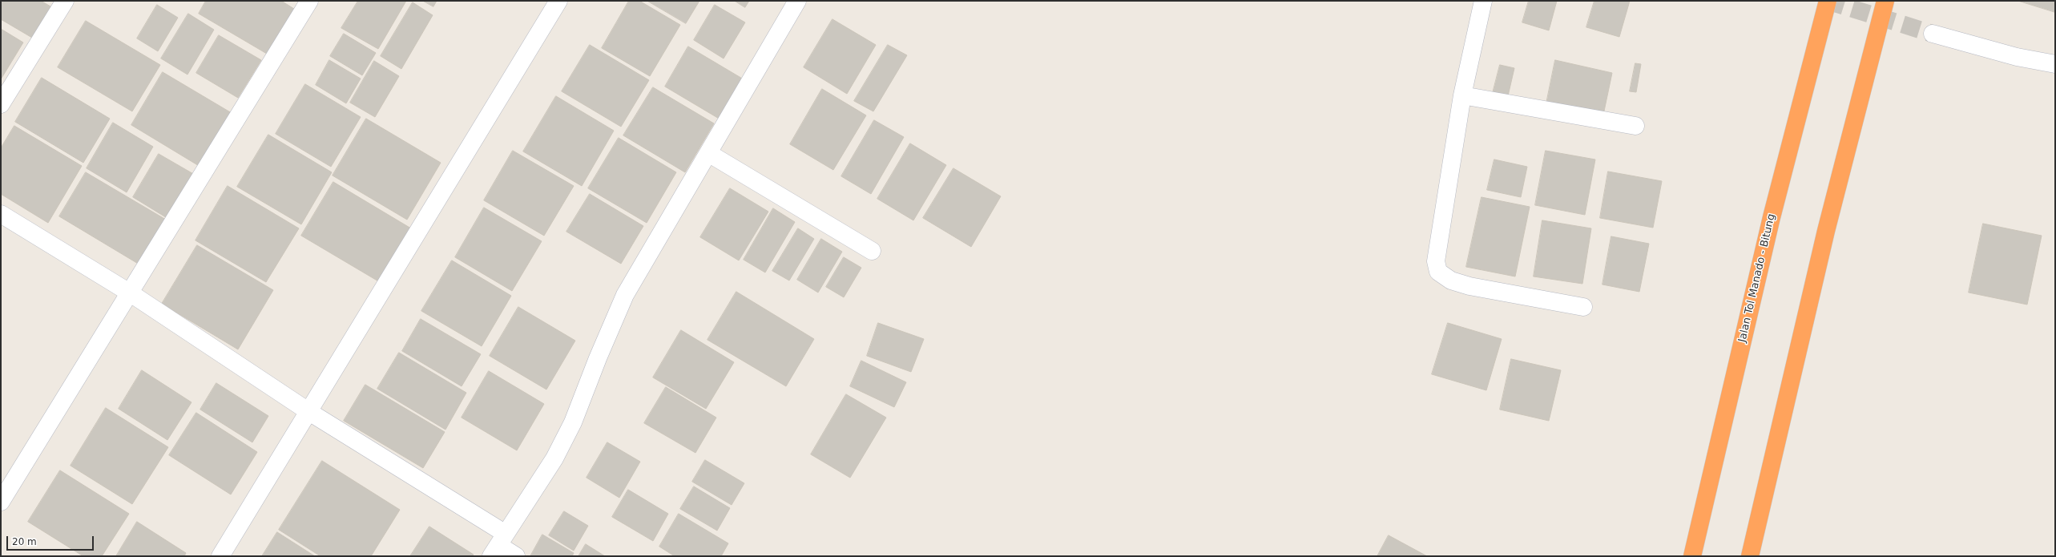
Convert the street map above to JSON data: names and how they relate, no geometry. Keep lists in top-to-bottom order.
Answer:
{
  "streets": {
    "highway": ["Jalan Tol Manado - Bitung"]
  },
  "scale_bar": "20 m"
}
